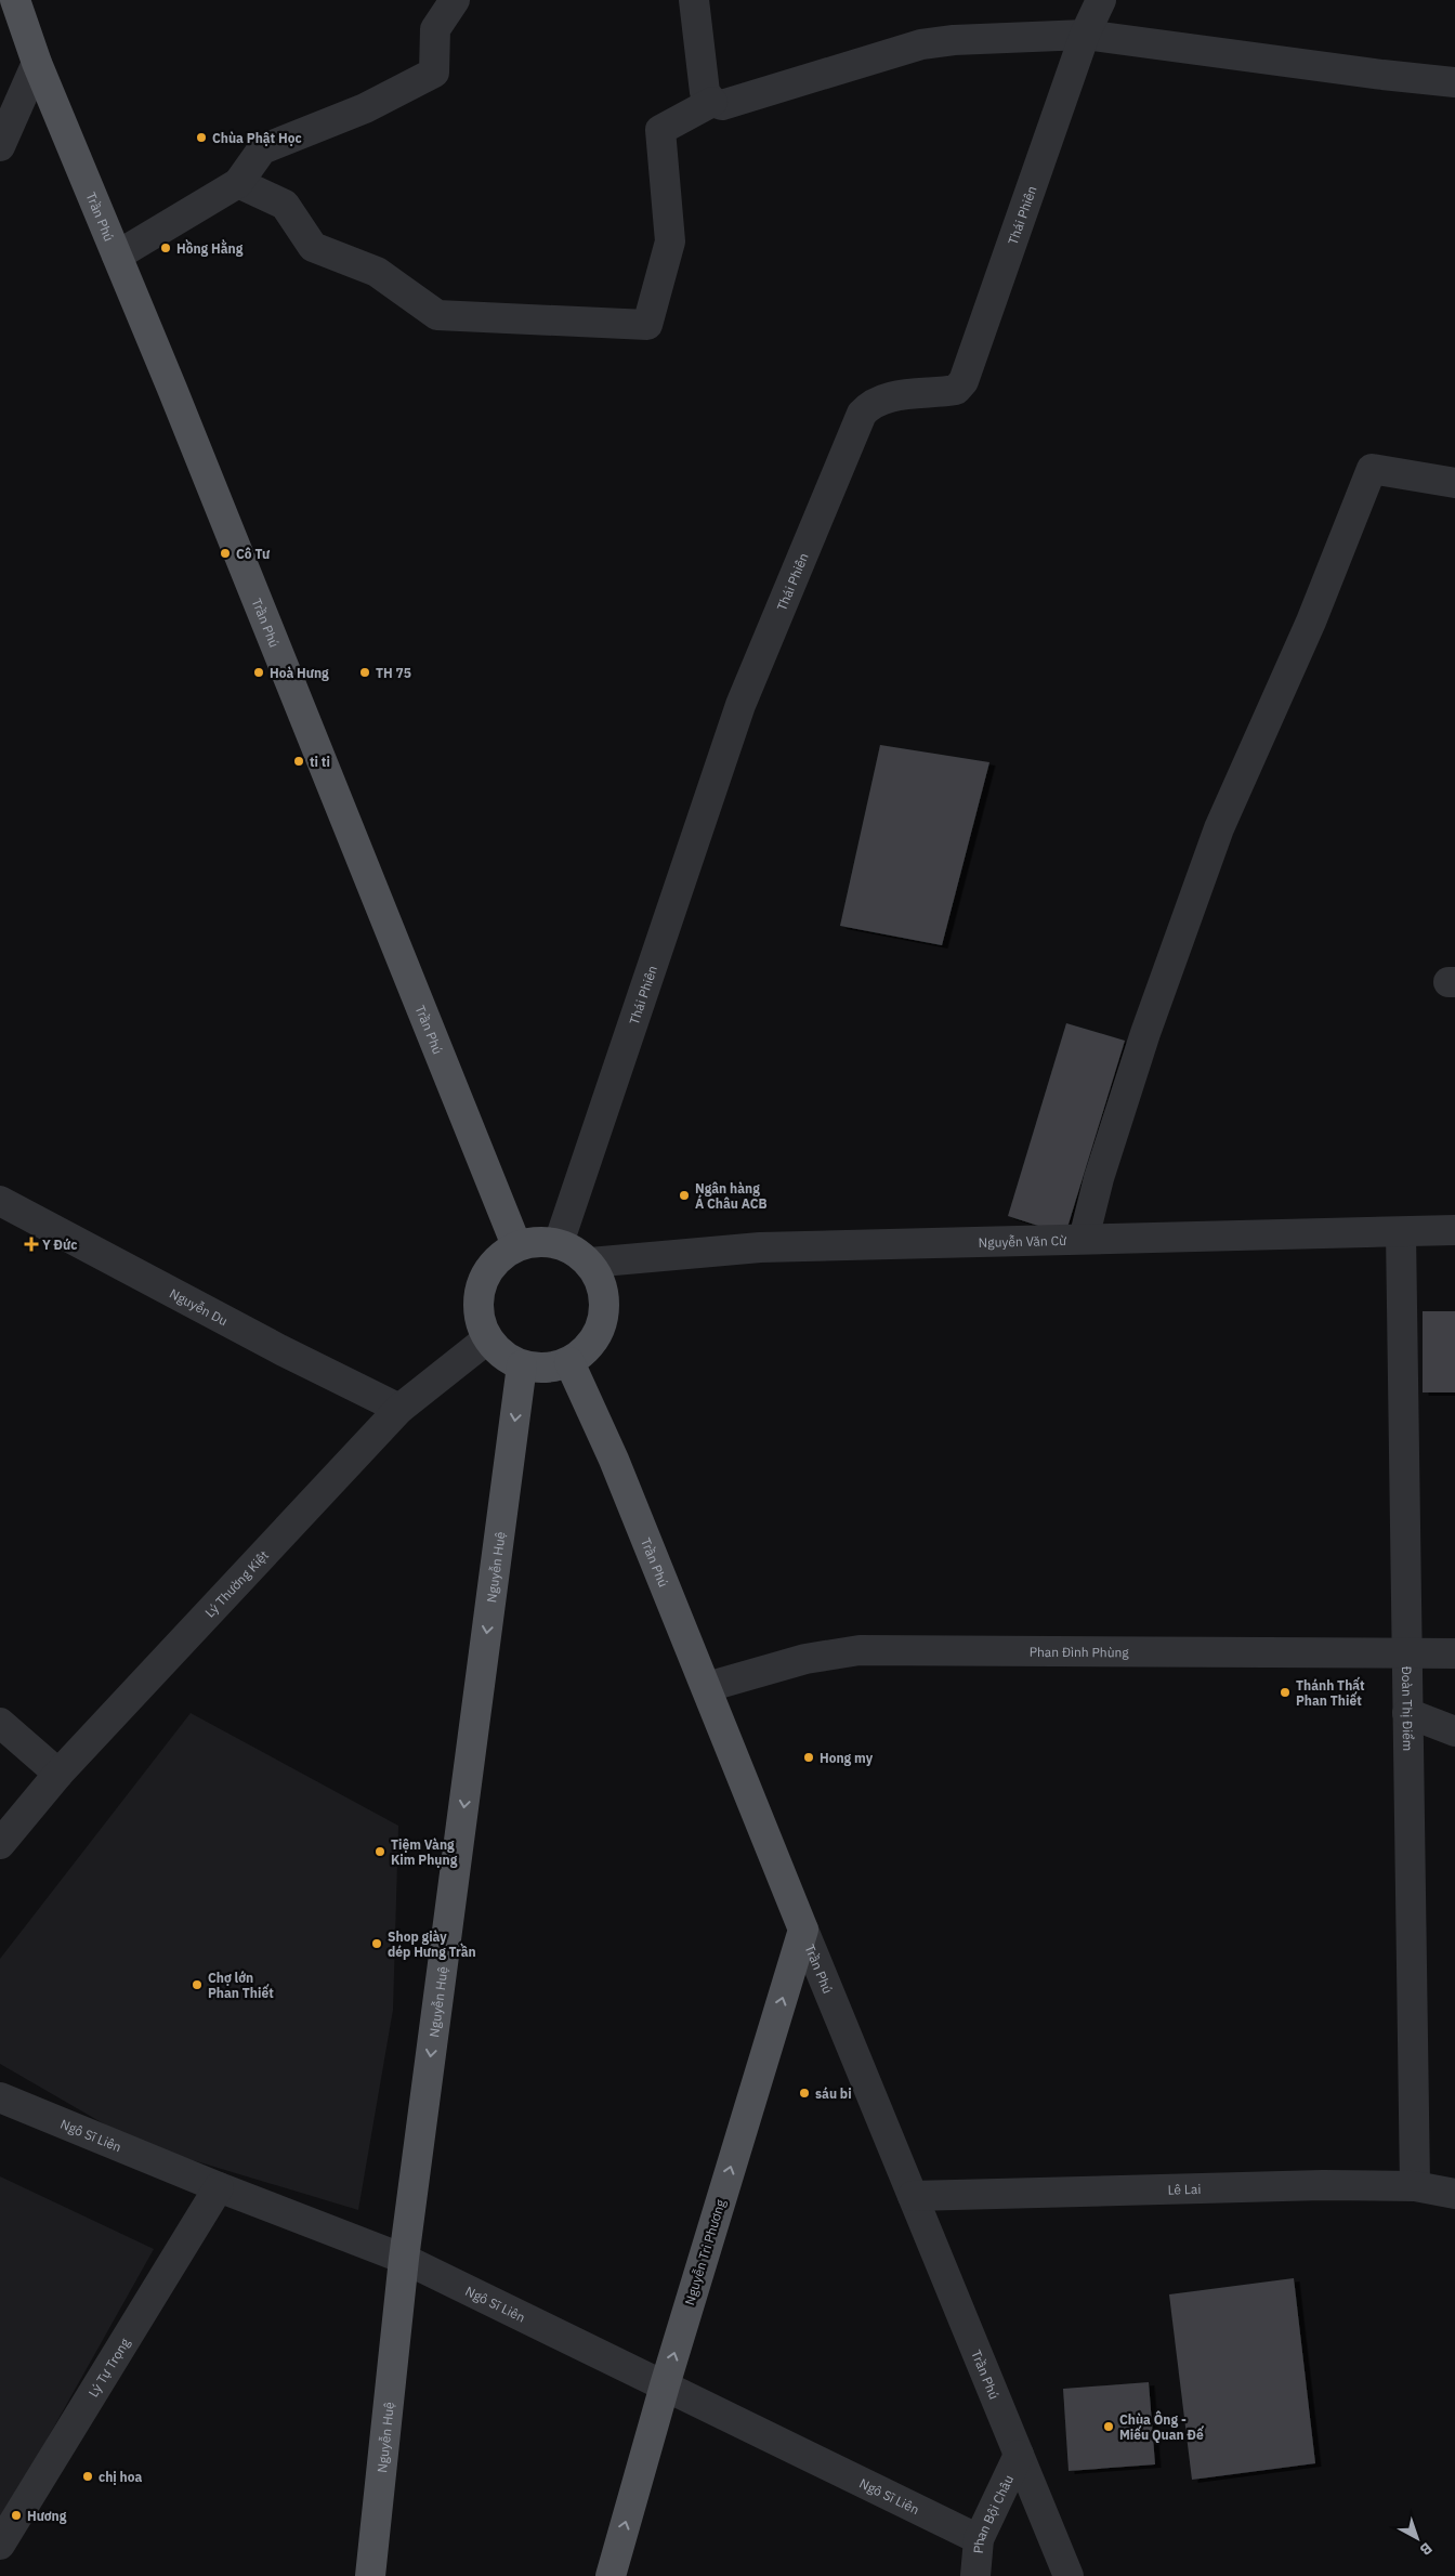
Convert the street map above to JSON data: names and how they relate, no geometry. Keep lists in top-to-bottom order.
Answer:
{
  "streets": {
    "main road": ["Trần Phú", "Nguyễn Huệ", "Nguyễn Tri Phương"],
    "street": [
      "Thái Phiên",
      "Nguyễn Văn Cừ",
      "Nguyễn Du",
      "Lý Thường Kiệt",
      "Phan Đình Phùng",
      "Đoàn Thị Điểm",
      "Ngô Sĩ Liên",
      "Lê Lai",
      "Lý Tự Trọng",
      "Phan Bội Châu"
    ]
  },
  "crossings": [
    ["Thái Phiên", "Trần Phú"],
    ["Thái Phiên", "Nguyễn Văn Cừ"],
    ["Thái Phiên", "Nguyễn Huệ"],
    ["Thái Phiên", "Lý Thường Kiệt"],
    ["Trần Phú", "Nguyễn Văn Cừ"],
    ["Trần Phú", "Nguyễn Huệ"],
    ["Trần Phú", "Lý Thường Kiệt"],
    ["Trần Phú", "Phan Đình Phùng"],
    ["Trần Phú", "Lê Lai"],
    ["Trần Phú", "Nguyễn Tri Phương"],
    ["Trần Phú", "Phan Bội Châu"],
    ["Nguyễn Văn Cừ", "Nguyễn Huệ"],
    ["Nguyễn Văn Cừ", "Lý Thường Kiệt"],
    ["Nguyễn Văn Cừ", "Đoàn Thị Điểm"],
    ["Nguyễn Du", "Lý Thường Kiệt"],
    ["Nguyễn Huệ", "Lý Thường Kiệt"],
    ["Nguyễn Huệ", "Ngô Sĩ Liên"],
    ["Phan Đình Phùng", "Đoàn Thị Điểm"],
    ["Đoàn Thị Điểm", "Lê Lai"],
    ["Ngô Sĩ Liên", "Nguyễn Tri Phương"],
    ["Ngô Sĩ Liên", "Lý Tự Trọng"],
    ["Ngô Sĩ Liên", "Phan Bội Châu"]
  ],
  "one_way": ["Nguyễn Huệ", "Nguyễn Tri Phương"],
  "places": {
    "other": [
      "Chùa Phật Học",
      "Hồng Hằng",
      "Cô Tư",
      "Hoà Hưng",
      "TH 75",
      "ti ti",
      "Ngân hàng Á Châu ACB",
      "Thánh Thất Phan Thiết",
      "Hong my",
      "Tiệm Vàng Kim Phụng",
      "Shop giày dép Hưng Trần",
      "Chợ lớn Phan Thiết",
      "sáu bi",
      "Chùa Ông - Miếu Quan Đế",
      "chị hoa",
      "Hương"
    ],
    "health": ["Y Đức"]
  },
  "north": "bottom right"
}
